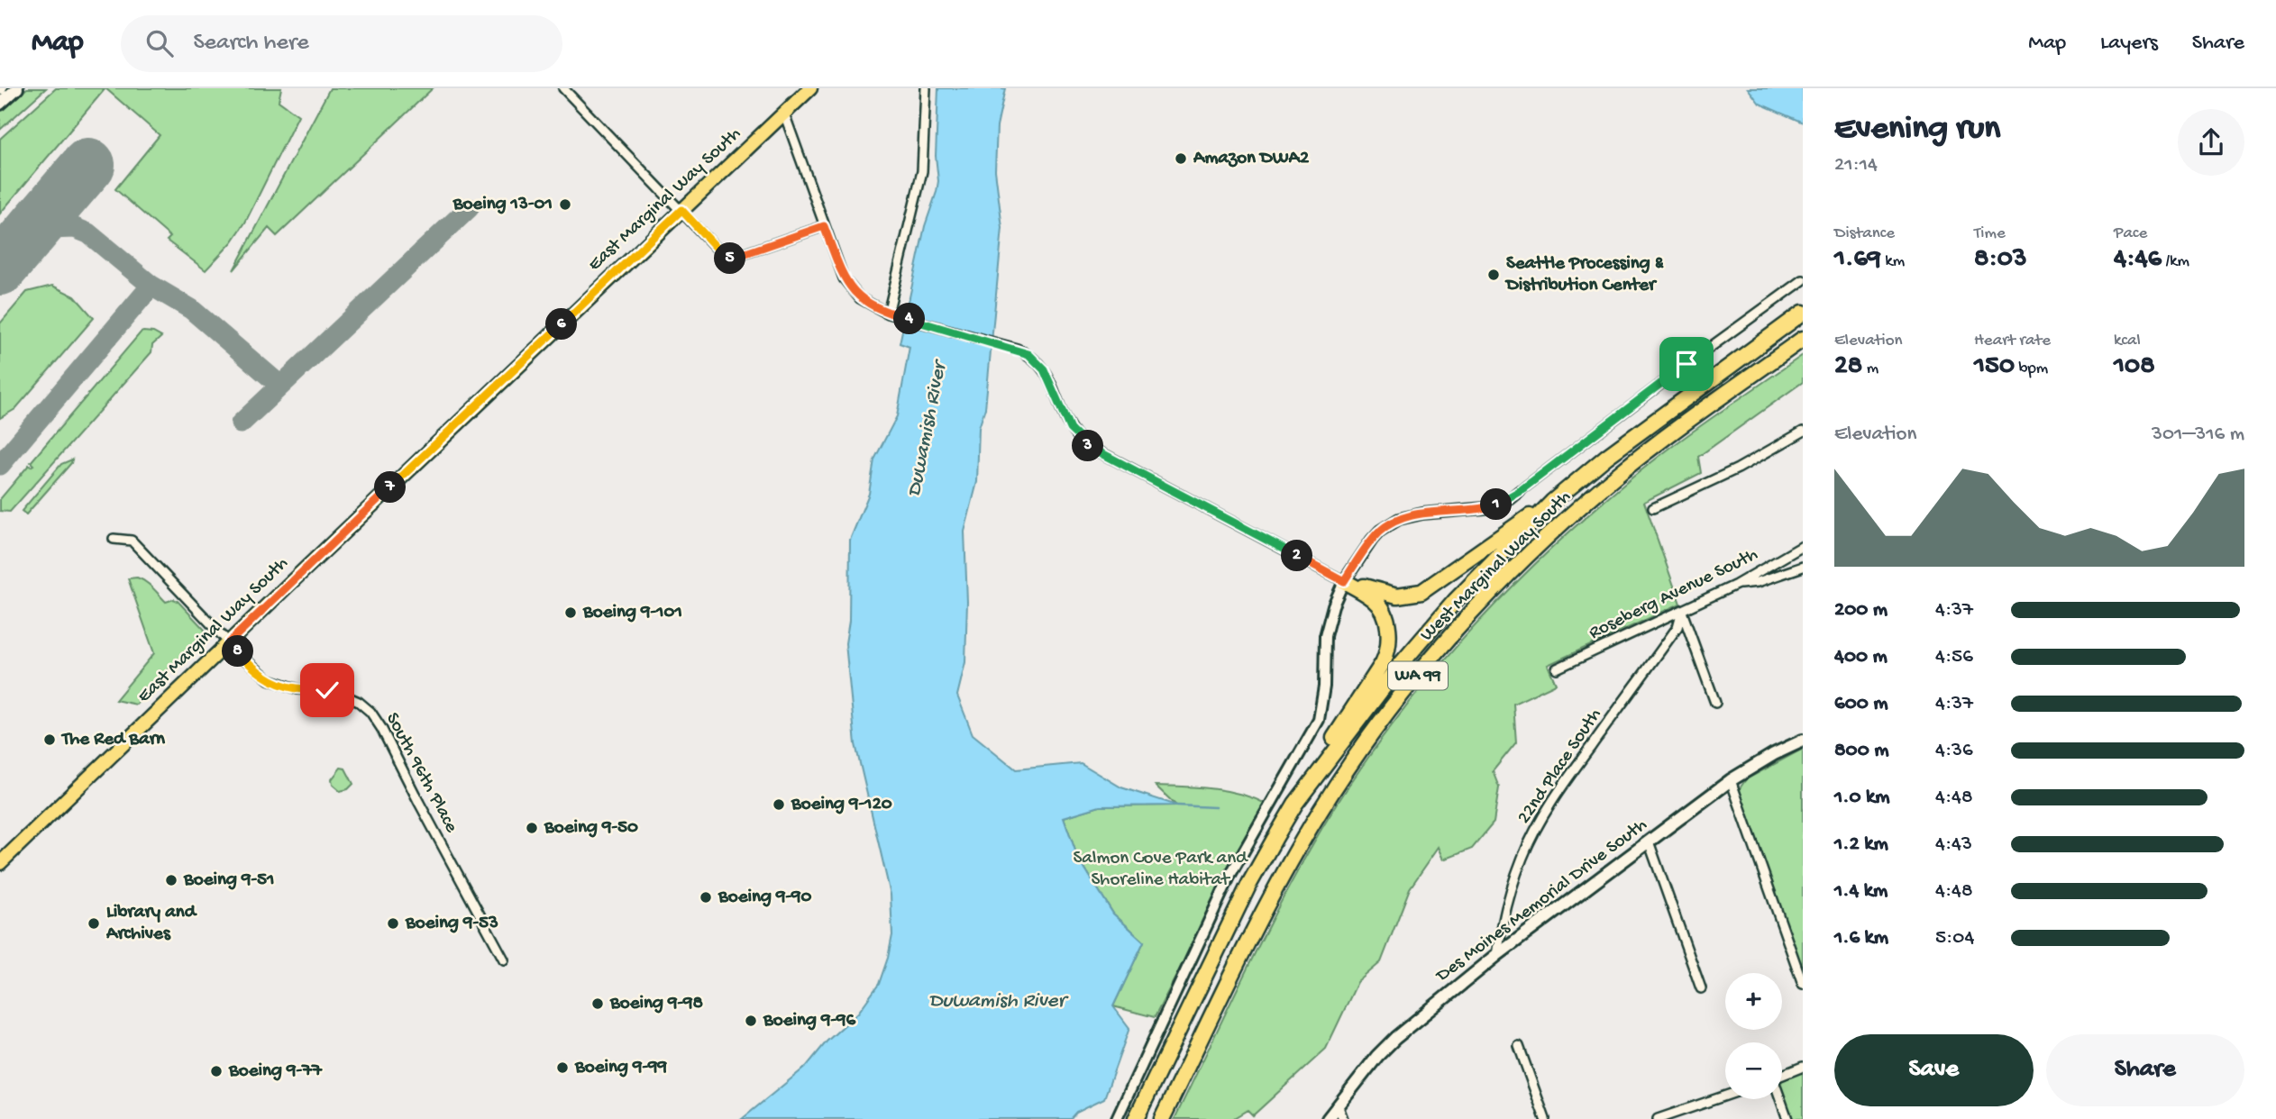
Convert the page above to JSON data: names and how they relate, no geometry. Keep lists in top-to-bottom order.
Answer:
{
  "streets": {
    "highway": ["West Marginal Way South", "WA 99"],
    "main road": ["East Marginal Way South", "Des Moines Memorial Drive South"],
    "street": ["Roseberg Avenue South", "22nd Place South", "South 96th Place"]
  },
  "crossings": [
    ["East Marginal Way South", "South 96th Place"],
    ["Roseberg Avenue South", "22nd Place South"],
    ["22nd Place South", "Des Moines Memorial Drive South"]
  ],
  "water": ["Duwamish River"],
  "parks": ["Salmon Cove Park and Shoreline Habitat"],
  "places": [
    "Amazon DWA2",
    "Boeing 13-01",
    "Seattle Processing & Distribution Center",
    "Boeing 9-101",
    "The Red Barn",
    "Boeing 9-120",
    "Boeing 9-50",
    "Boeing 9-51",
    "Boeing 9-90",
    "Library and Archives",
    "Boeing 9-53",
    "Boeing 9-98",
    "Boeing 9-96",
    "Boeing 9-99",
    "Boeing 9-77"
  ],
  "page": {
    "header": "Map",
    "search": "Search here",
    "nav": ["Map", "Layers", "Share"],
    "heading": ["Evening run", "21:14"],
    "stats": [
      ["Distance", "1.69 km"],
      ["Time", "8:03"],
      ["Pace", "4:46 /km"],
      ["Elevation", "28 m"],
      ["Heart rate", "150 bpm"],
      ["kcal", "108"]
    ],
    "pins": [
      "5",
      "4",
      "6",
      "3",
      "7",
      "1",
      "2",
      "8"
    ],
    "chart": ["Elevation", "301–316 m"],
    "list": [
      {
        "name": "200 m",
        "note": "4:37"
      },
      {
        "name": "400 m",
        "note": "4:56"
      },
      {
        "name": "600 m",
        "note": "4:37"
      },
      {
        "name": "800 m",
        "note": "4:36"
      },
      {
        "name": "1.0 km",
        "note": "4:48"
      },
      {
        "name": "1.2 km",
        "note": "4:43"
      },
      {
        "name": "1.4 km",
        "note": "4:48"
      },
      {
        "name": "1.6 km",
        "note": "5:04"
      }
    ],
    "map_buttons": ["+", "−"],
    "buttons": ["Save", "Share"]
  }
}
